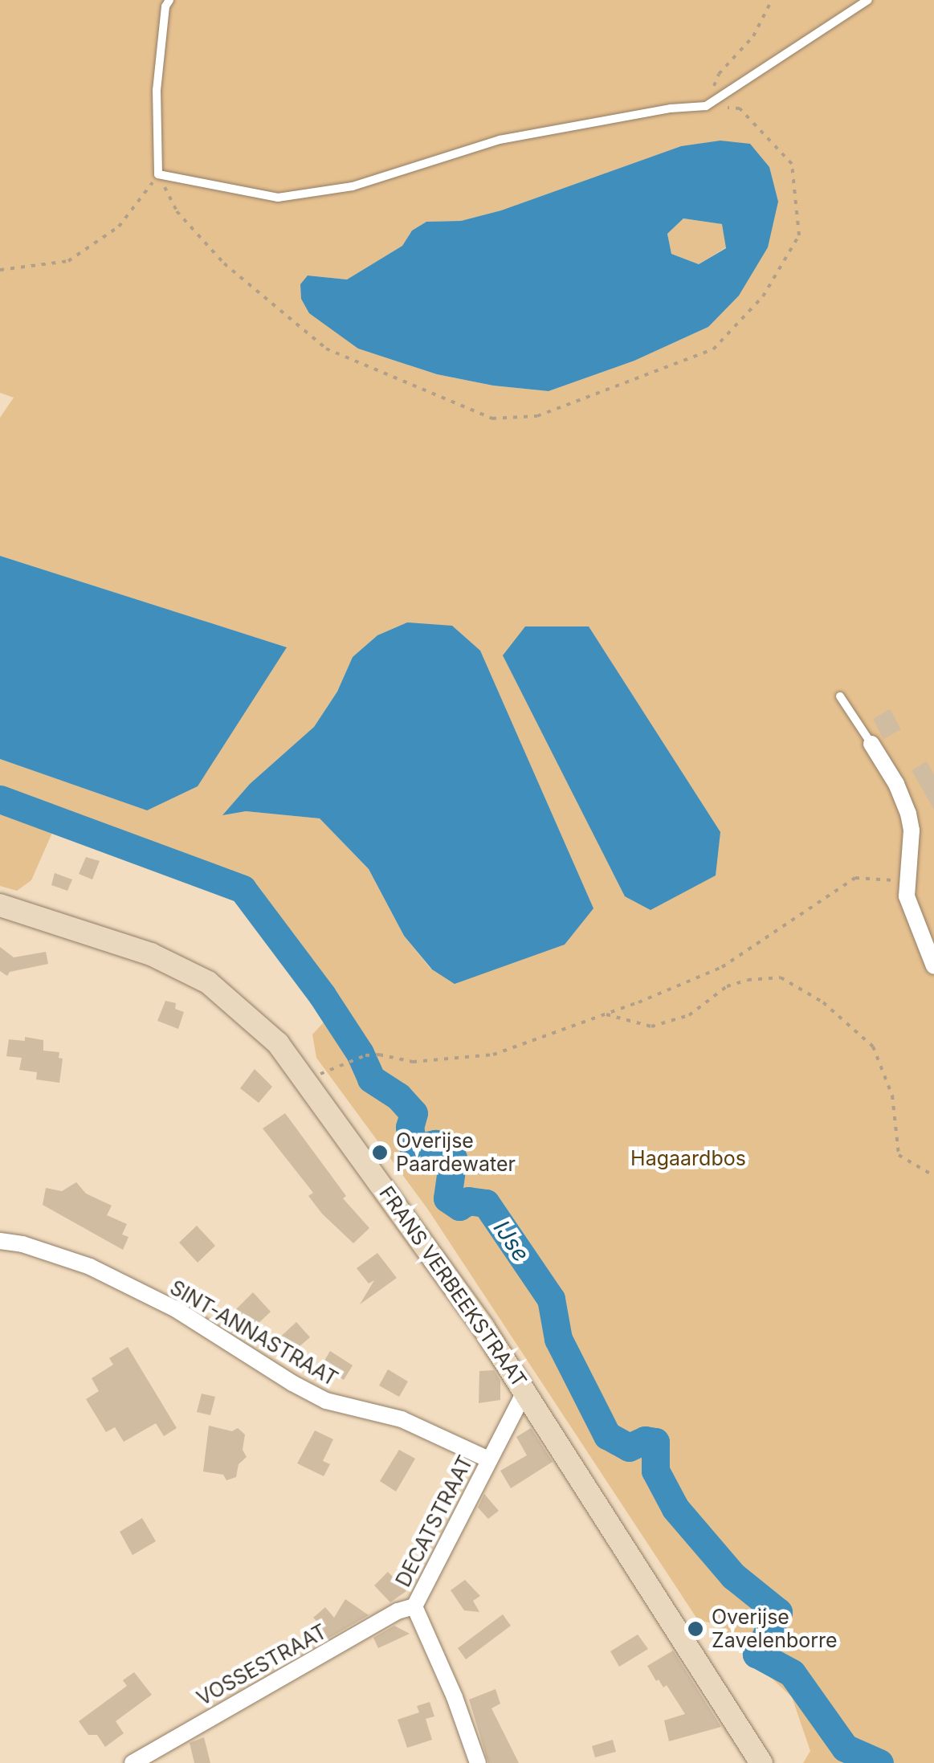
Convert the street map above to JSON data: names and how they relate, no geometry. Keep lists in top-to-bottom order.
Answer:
{
  "streets": {
    "main road": ["FRANS VERBEEKSTRAAT"],
    "street": ["SINT-ANNASTRAAT", "DECATSTRAAT", "VOSSESTRAAT"]
  },
  "crossings": [
    ["FRANS VERBEEKSTRAAT", "DECATSTRAAT"],
    ["SINT-ANNASTRAAT", "DECATSTRAAT"],
    ["DECATSTRAAT", "VOSSESTRAAT"]
  ],
  "water": ["IJse"],
  "parks": ["Hagaardbos"],
  "places": ["Overijse Paardewater", "Overijse Zavelenborre"]
}
